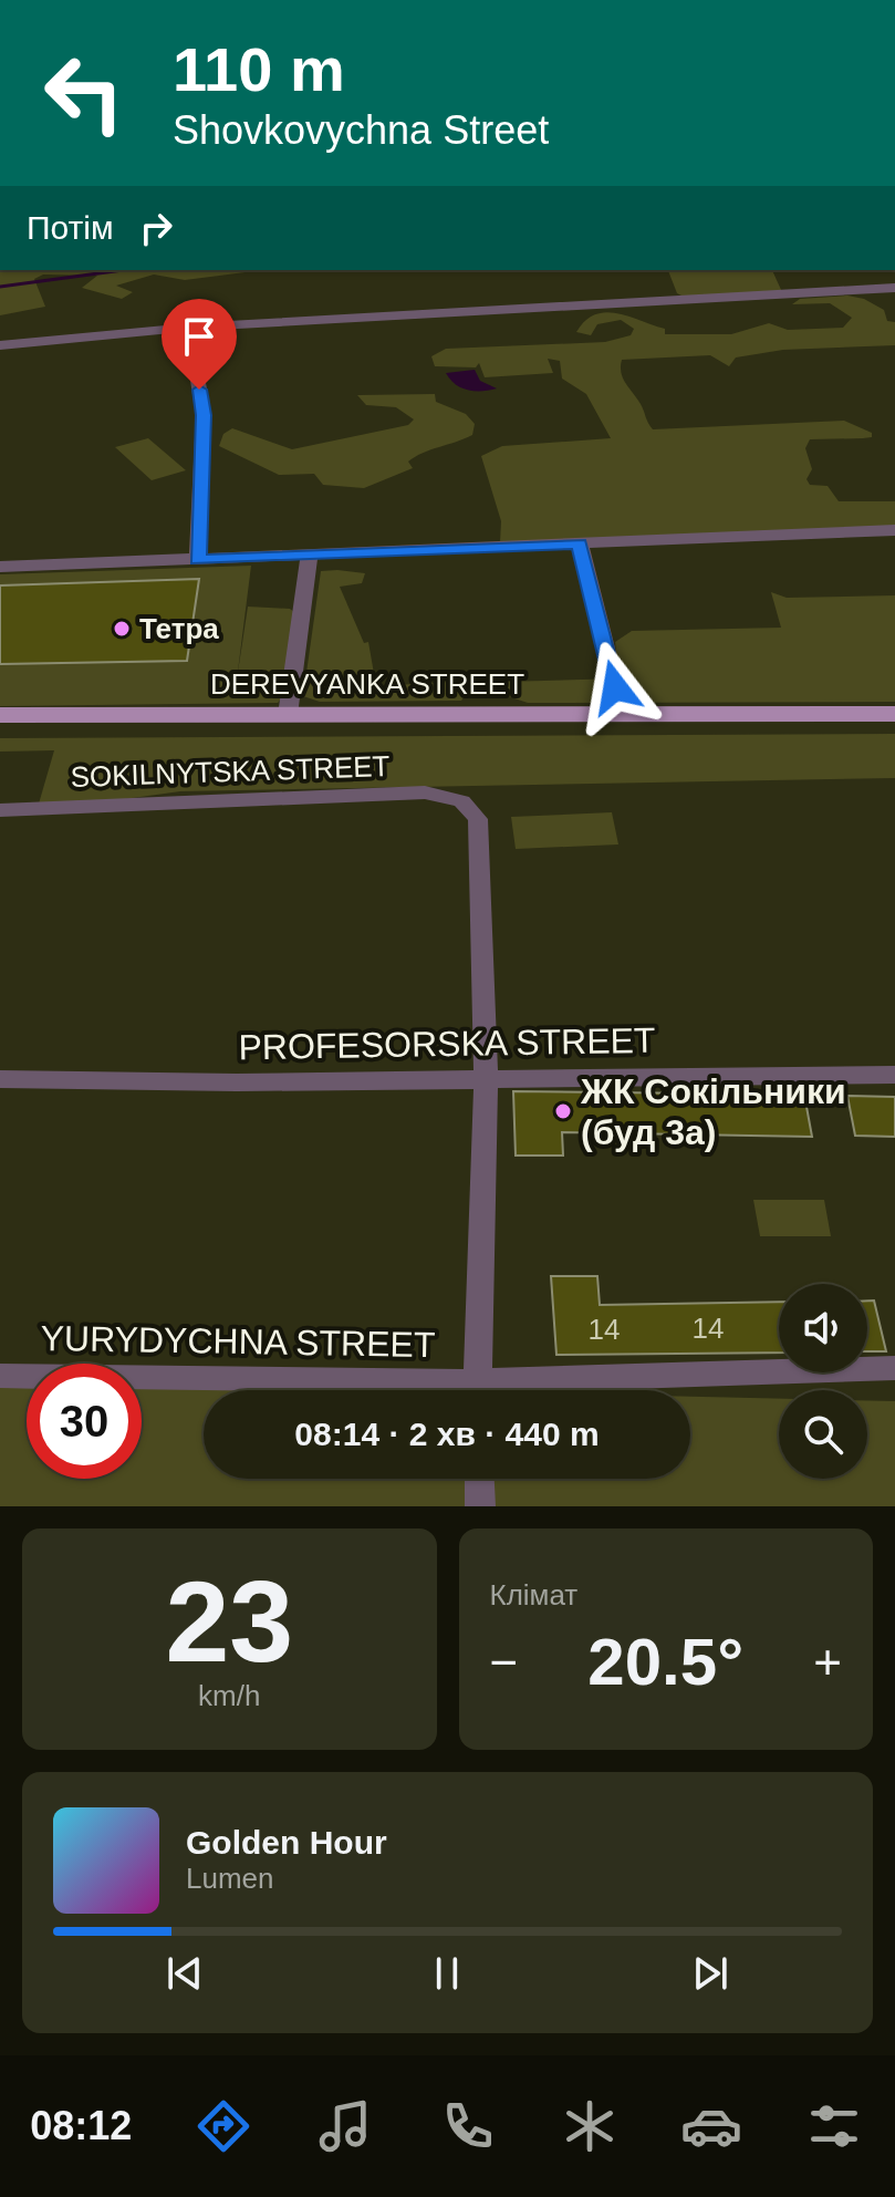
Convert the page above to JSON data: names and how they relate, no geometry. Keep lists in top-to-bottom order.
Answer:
{
  "streets": {
    "main road": ["DEREVYANKA STREET"],
    "street": ["SOKILNYTSKA STREET", "PROFESORSKA STREET", "YURYDYCHNA STREET"]
  },
  "crossings": [
    ["SOKILNYTSKA STREET", "PROFESORSKA STREET"]
  ],
  "places": ["Тетра", "ЖК Сокільники (буд 3а)"],
  "house_numbers": ["14", "14"],
  "page": {
    "turn": ["110 m", "Shovkovychna Street"],
    "then": "Потім",
    "limit": "30",
    "trip": "08:14 · 2 хв · 440 m",
    "tile": [
      ["23", "km/h"],
      "Клімат"
    ],
    "heat": ["−", "20.5°", "+"],
    "song": ["Golden Hour", "Lumen"],
    "tabs": "08:12"
  }
}
